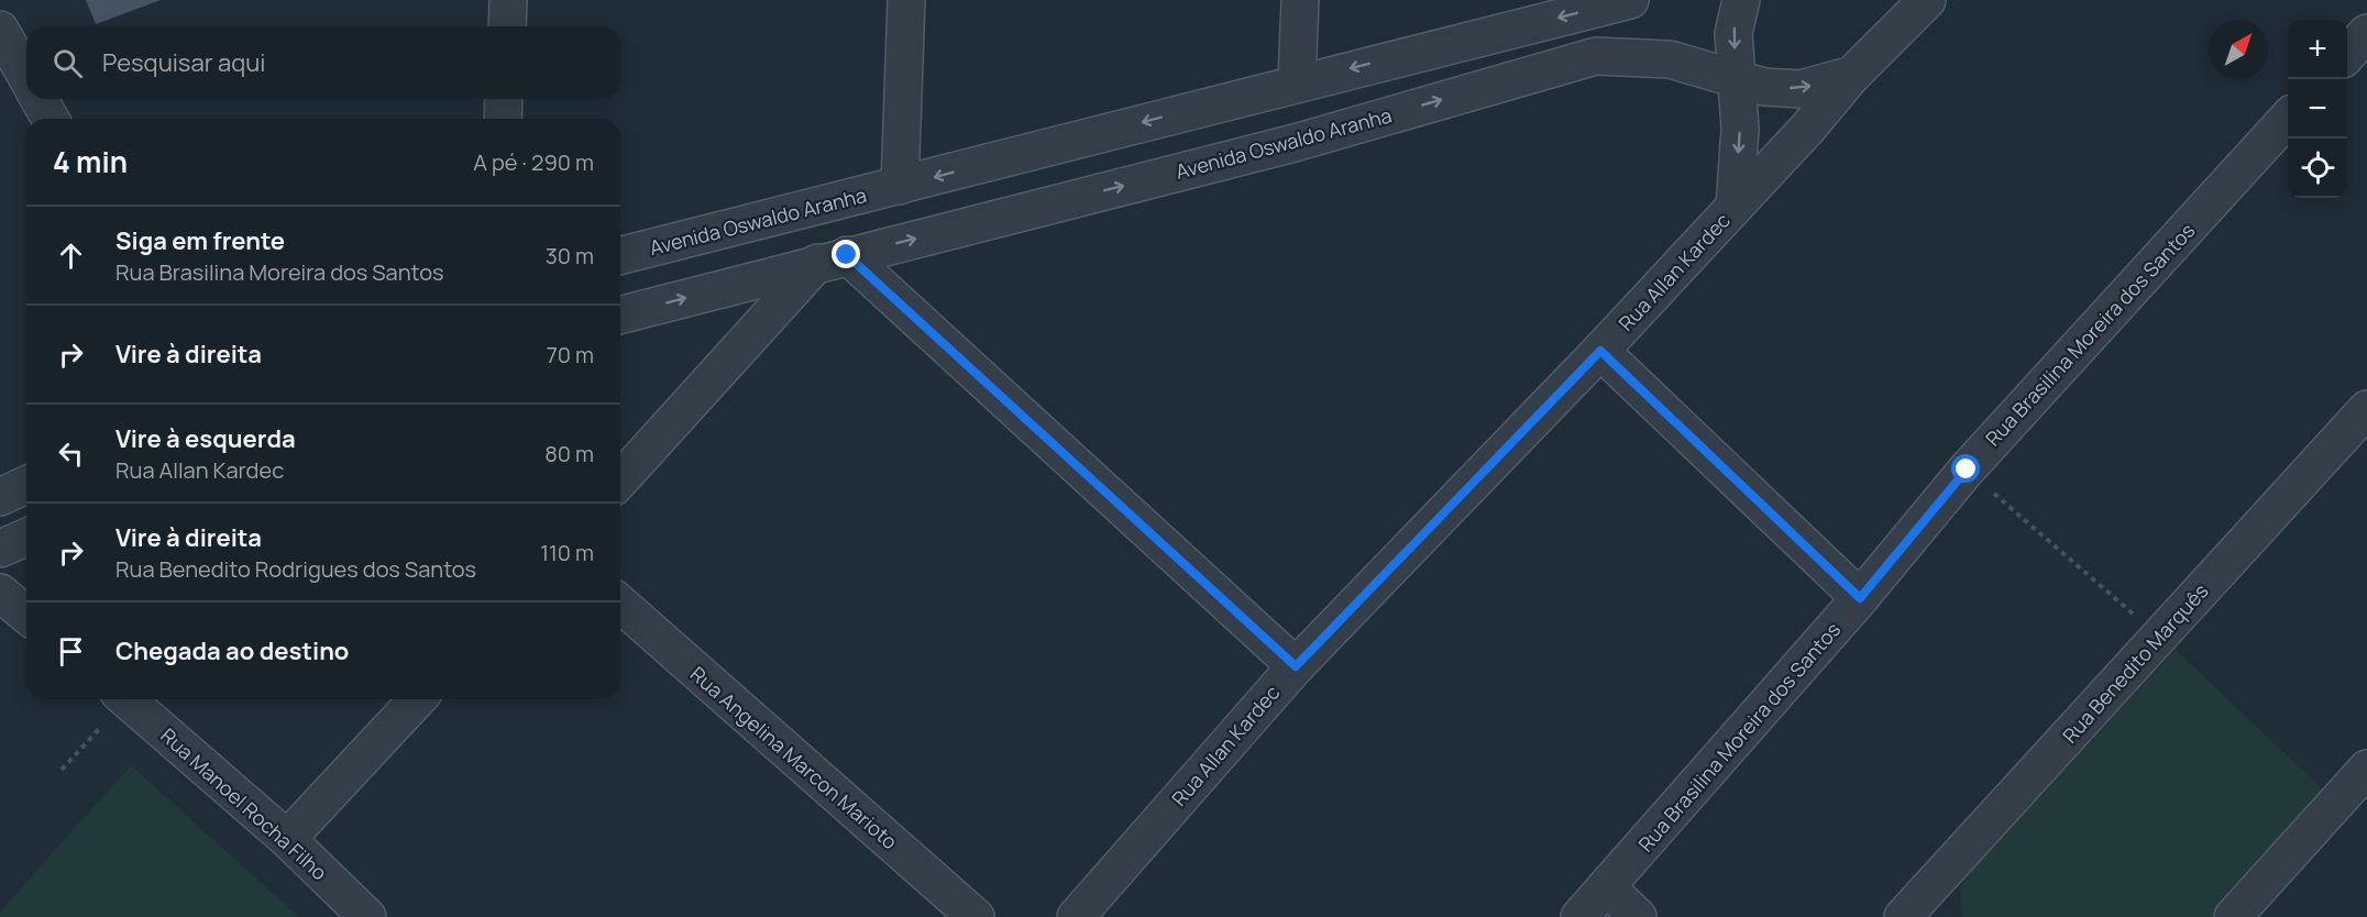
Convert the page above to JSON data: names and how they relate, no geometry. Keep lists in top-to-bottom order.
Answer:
{
  "streets": {
    "street": [
      "Avenida Oswaldo Aranha",
      "Rua Allan Kardec",
      "Rua Brasilina Moreira dos Santos",
      "Rua Benedito Marquês",
      "Rua Angelina Marcon Marioto",
      "Rua Manoel Rocha Filho"
    ]
  },
  "crossings": [
    ["Avenida Oswaldo Aranha", "Rua Allan Kardec"]
  ],
  "north": "top right",
  "page": {
    "map_buttons": ["+", "−"],
    "search": "Pesquisar aqui",
    "heading": ["4 min", "A pé · 290 m"],
    "list": [
      ["Siga em frente", "Rua Brasilina Moreira dos Santos", "30 m"],
      ["Vire à direita", "70 m"],
      ["Vire à esquerda", "Rua Allan Kardec", "80 m"],
      ["Vire à direita", "Rua Benedito Rodrigues dos Santos", "110 m"],
      "Chegada ao destino"
    ]
  }
}
